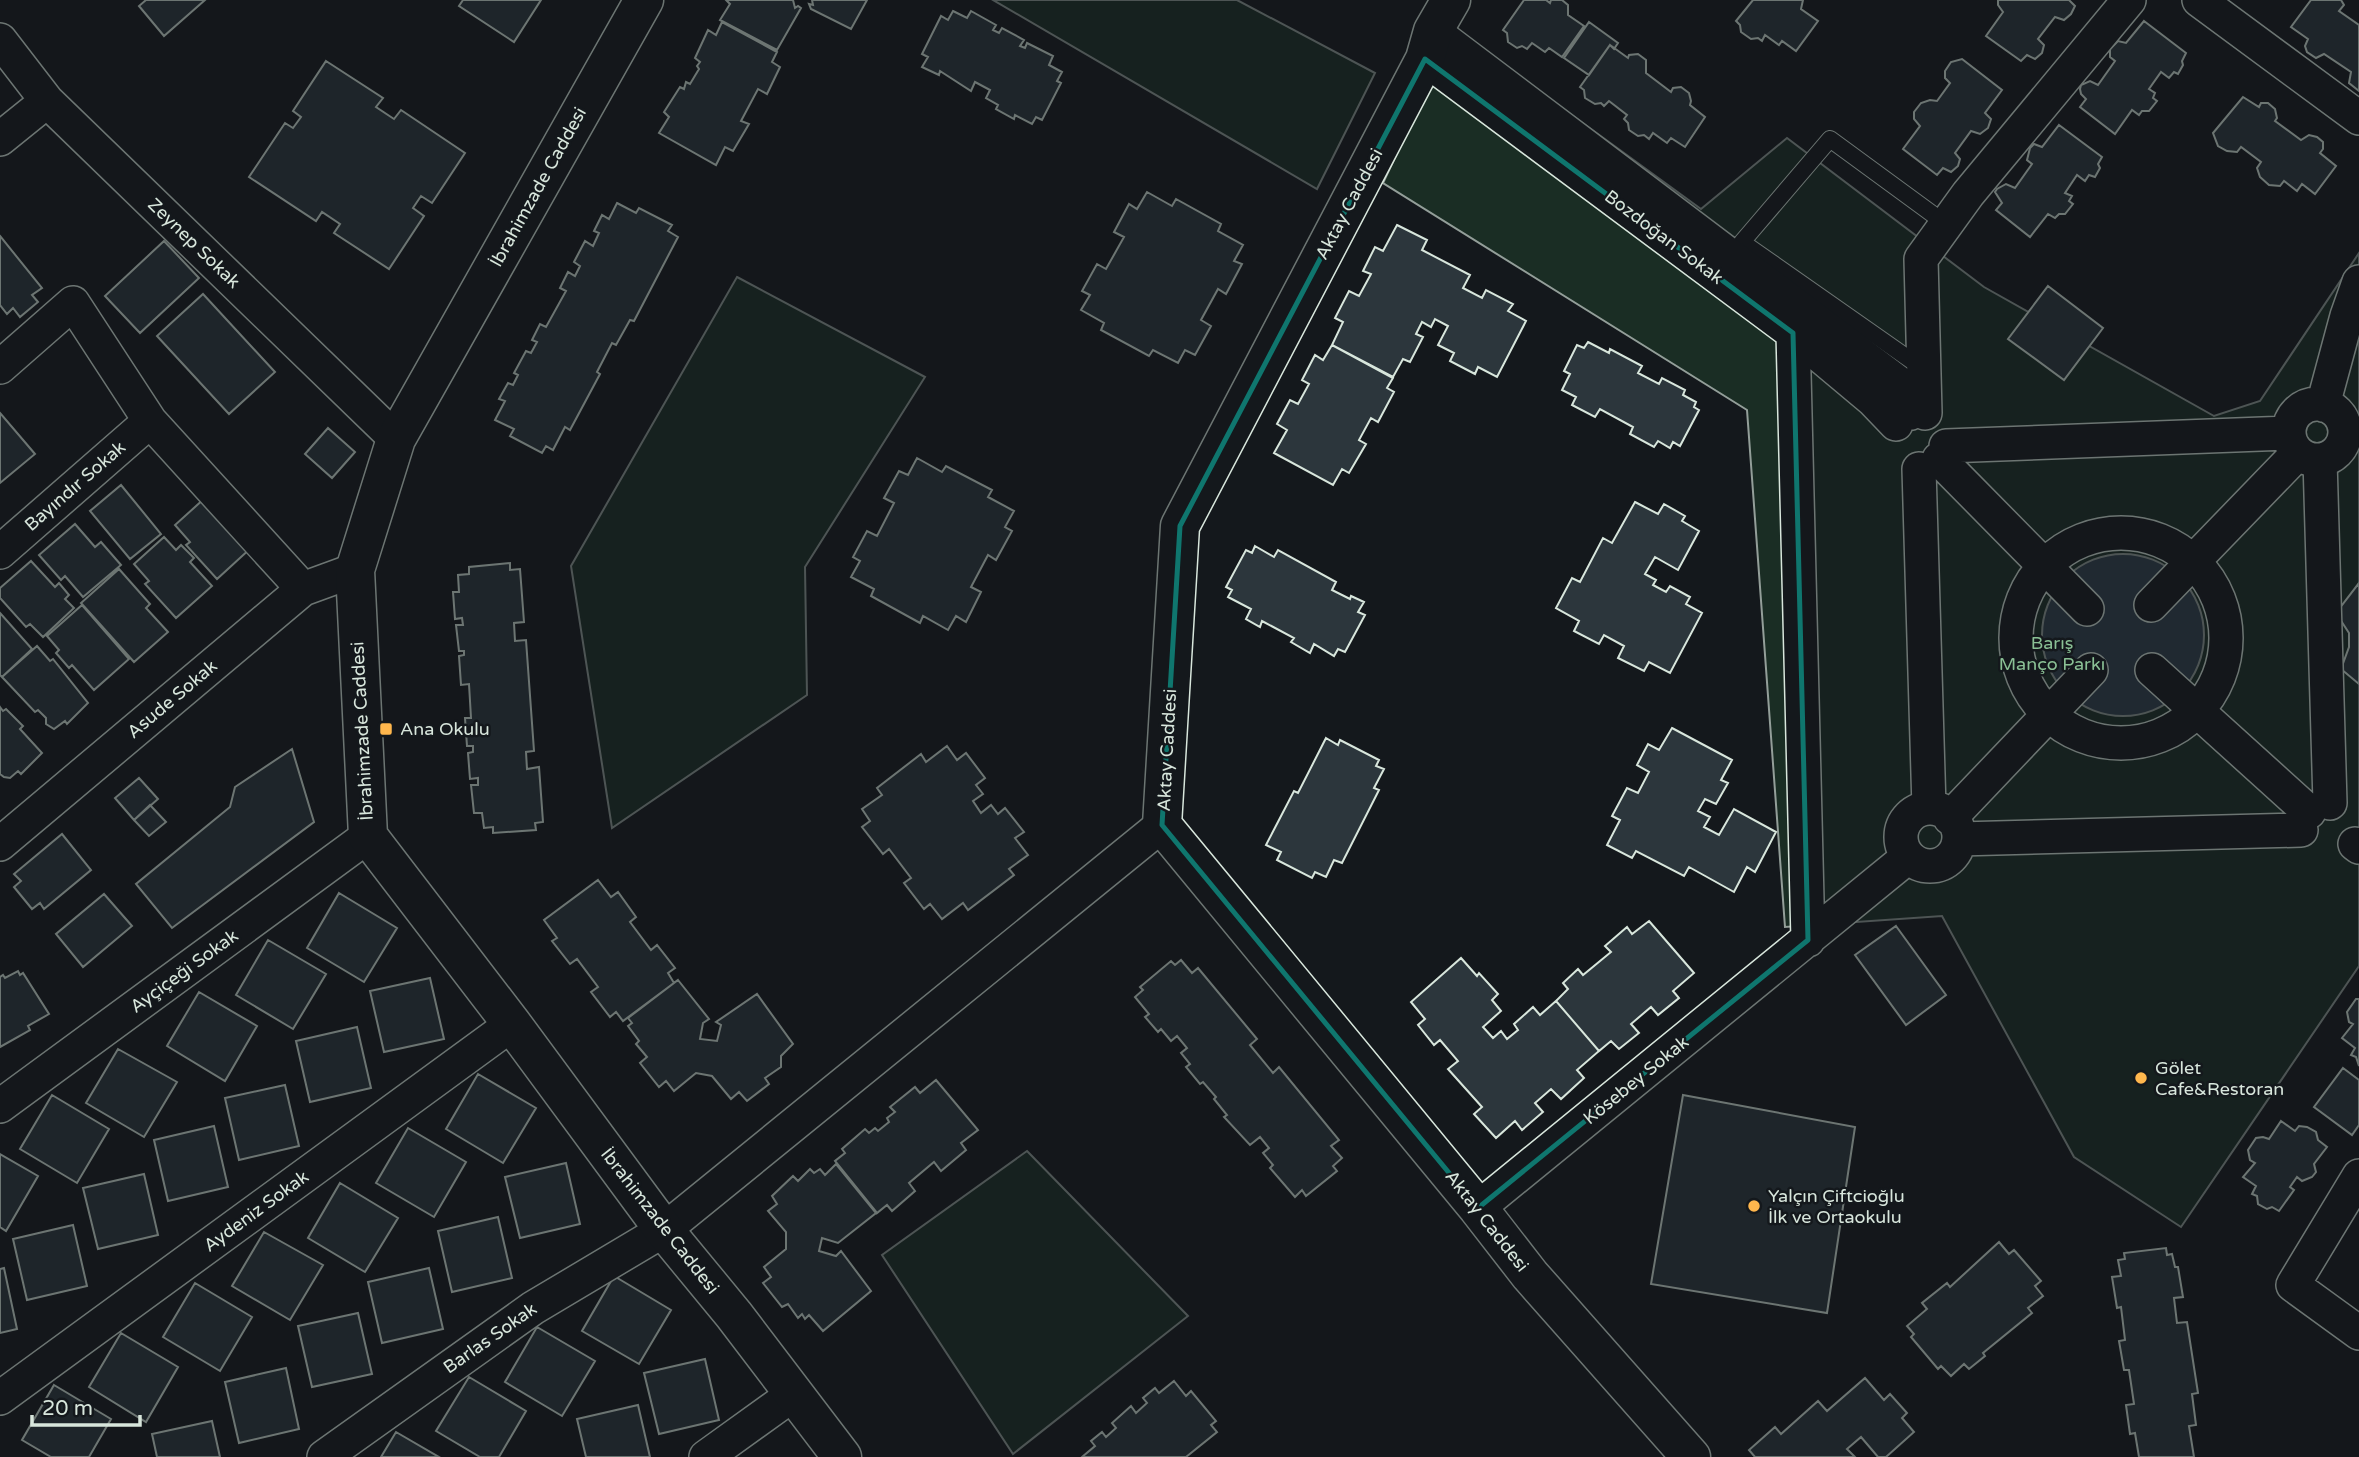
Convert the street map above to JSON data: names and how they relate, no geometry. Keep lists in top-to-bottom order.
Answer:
{
  "streets": {
    "main road": ["İbrahimzade Caddesi", "Aktay Caddesi"],
    "street": [
      "Bozdoğan Sokak",
      "Zeynep Sokak",
      "Bayındır Sokak",
      "Asude Sokak",
      "Ayçiçeği Sokak",
      "Kösebey Sokak",
      "Aydeniz Sokak",
      "Barlas Sokak"
    ]
  },
  "crossings": [
    ["İbrahimzade Caddesi", "Zeynep Sokak"],
    ["İbrahimzade Caddesi", "Asude Sokak"],
    ["İbrahimzade Caddesi", "Ayçiçeği Sokak"],
    ["İbrahimzade Caddesi", "Aydeniz Sokak"],
    ["İbrahimzade Caddesi", "Barlas Sokak"],
    ["Aktay Caddesi", "Bozdoğan Sokak"],
    ["Aktay Caddesi", "Kösebey Sokak"],
    ["Aktay Caddesi", "Barlas Sokak"]
  ],
  "parks": ["Barış Manço Parkı"],
  "places": {
    "transit": ["Ana Okulu"],
    "other": ["Gölet Cafe&Restoran", "Yalçın Çiftcioğlu İlk ve Ortaokulu"]
  },
  "scale_bar": "20 m"
}
